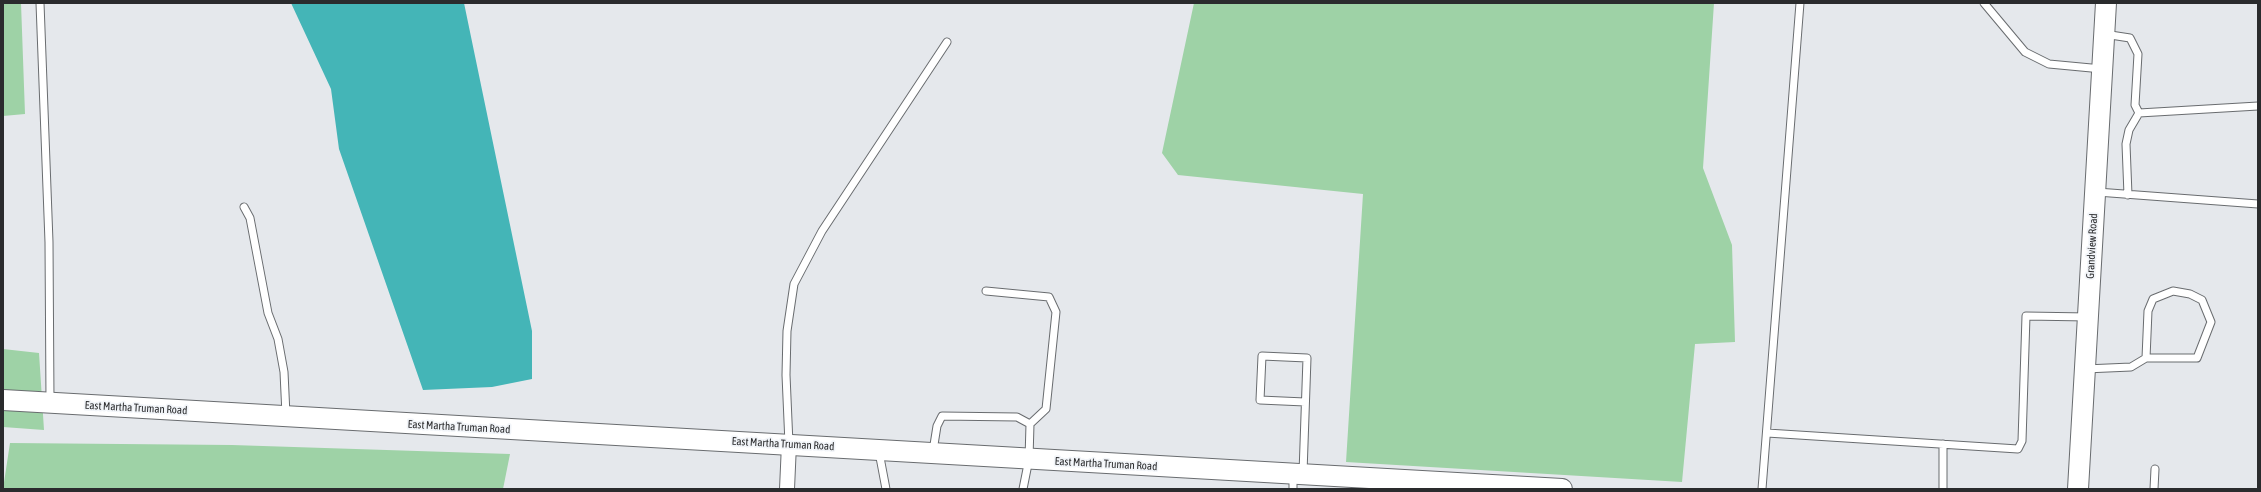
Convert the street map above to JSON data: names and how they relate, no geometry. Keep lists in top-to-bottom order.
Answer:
{
  "streets": {
    "main road": ["Grandview Road", "East Martha Truman Road"]
  }
}
